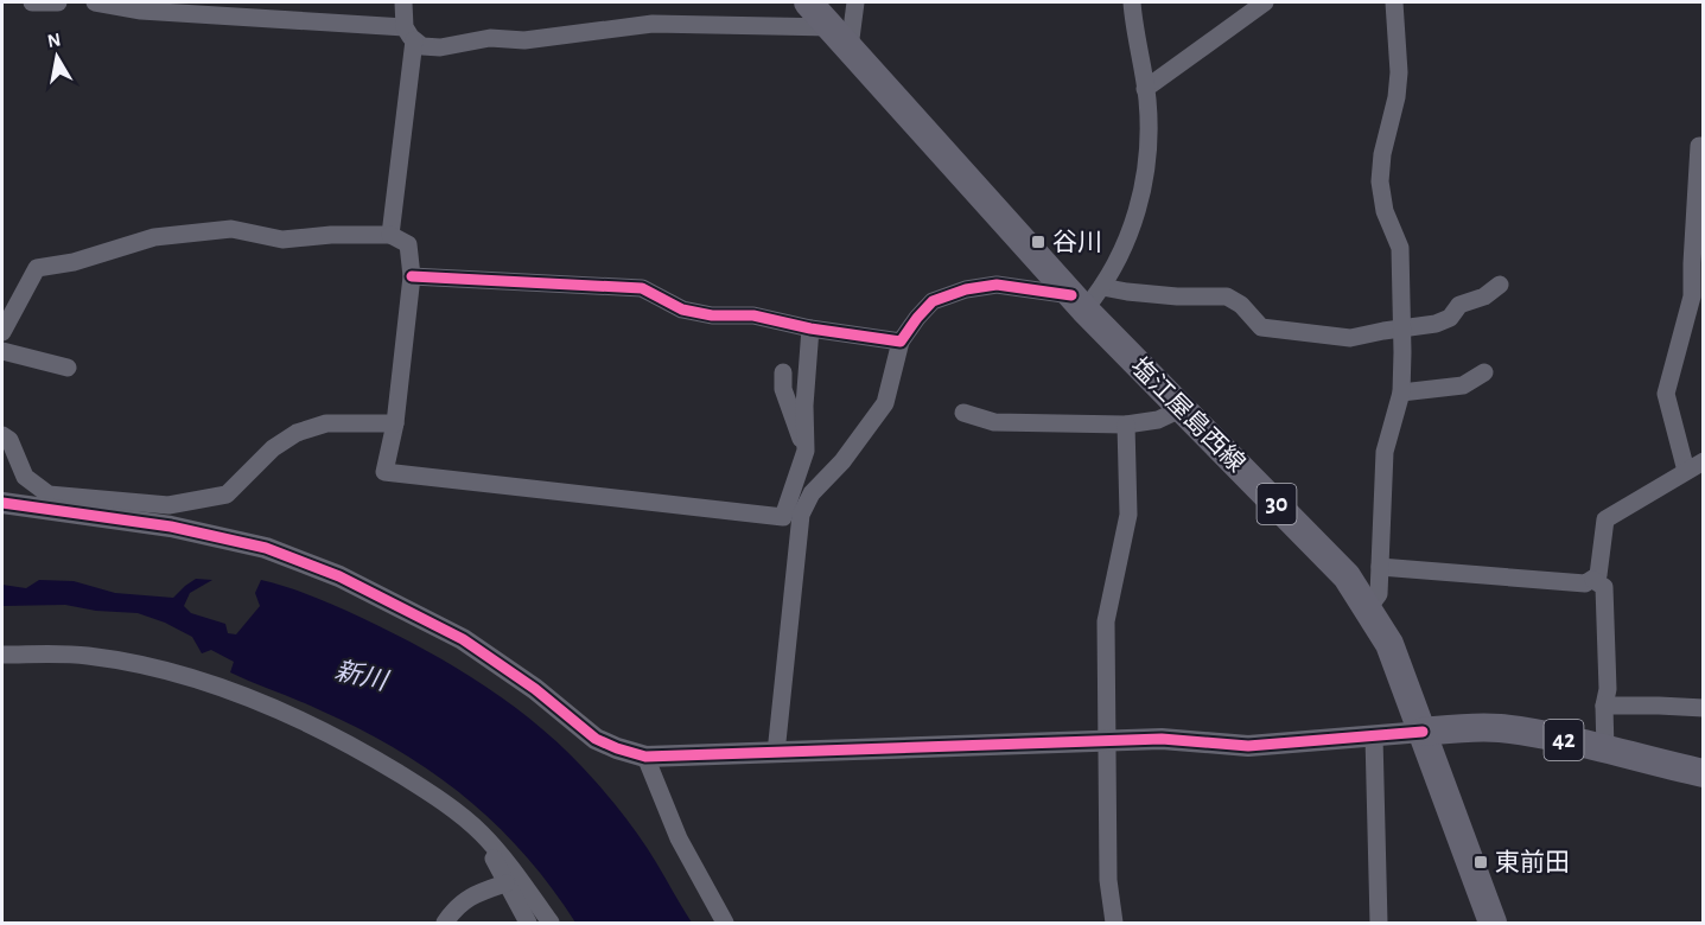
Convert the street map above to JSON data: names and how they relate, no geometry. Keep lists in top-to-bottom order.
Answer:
{
  "streets": {
    "main road": ["塩江屋島西線", "30", "42"]
  },
  "crossings": [
    ["塩江屋島西線", "42"]
  ],
  "water": ["新川"],
  "places": {
    "transit": ["谷川", "東前田"]
  },
  "north": "top"
}
